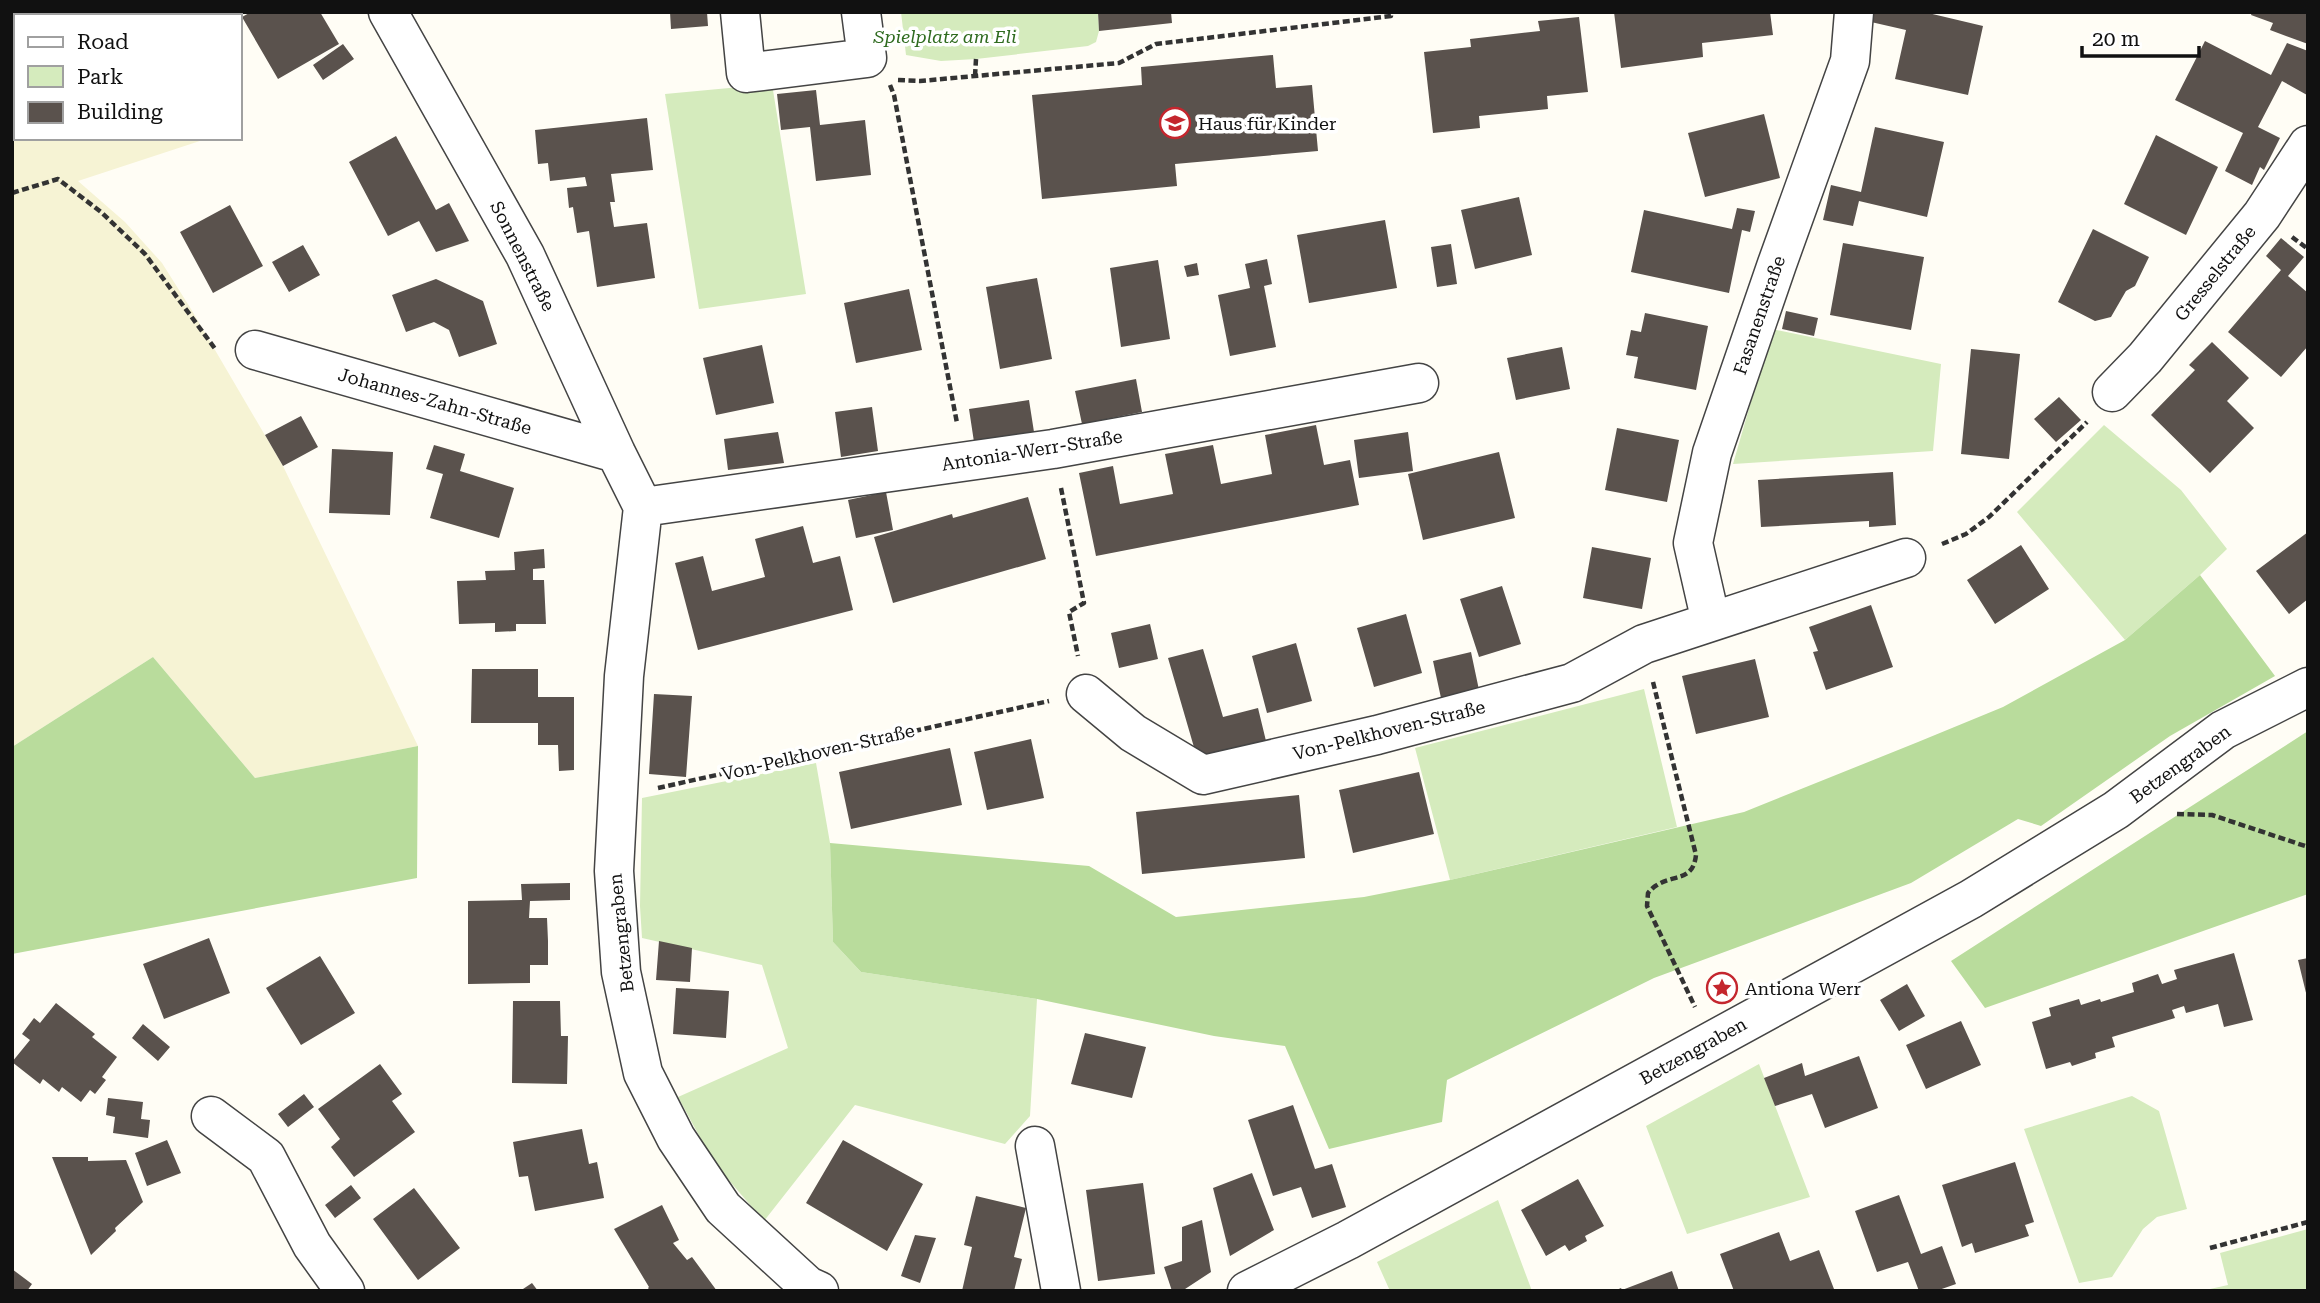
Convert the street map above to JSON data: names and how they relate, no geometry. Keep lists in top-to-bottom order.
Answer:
{
  "streets": {
    "street": [
      "Sonnenstraße",
      "Gresselstraße",
      "Fasanenstraße",
      "Johannes-Zahn-Straße",
      "Antonia-Werr-Straße",
      "Von-Pelkhoven-Straße",
      "Betzengraben"
    ]
  },
  "crossings": [
    ["Sonnenstraße", "Johannes-Zahn-Straße"],
    ["Sonnenstraße", "Antonia-Werr-Straße"],
    ["Sonnenstraße", "Betzengraben"],
    ["Fasanenstraße", "Von-Pelkhoven-Straße"],
    ["Antonia-Werr-Straße", "Betzengraben"],
    ["Von-Pelkhoven-Straße", "Betzengraben"]
  ],
  "parks": ["Spielplatz am Eli"],
  "places": {
    "school or university": ["Haus für Kinder"],
    "place": ["Antiona Werr"]
  },
  "legend": ["Road", "Park", "Building"],
  "scale_bar": "20 m"
}
